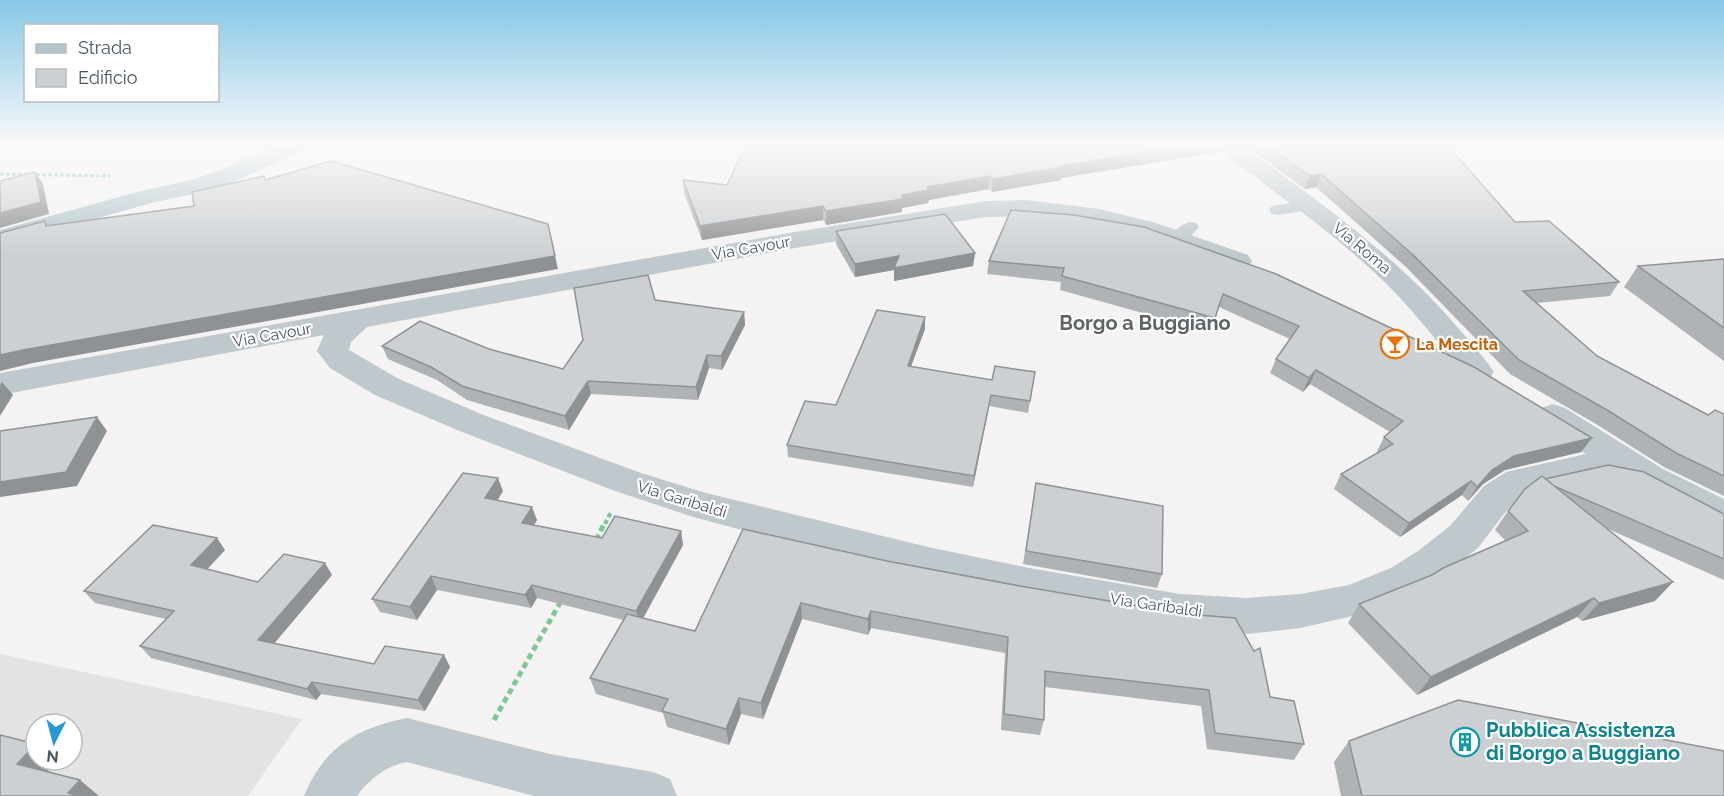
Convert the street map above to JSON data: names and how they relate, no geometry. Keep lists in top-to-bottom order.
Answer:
{
  "streets": {
    "street": ["Via Cavour", "Via Roma", "Via Garibaldi"]
  },
  "crossings": [
    ["Via Cavour", "Via Garibaldi"]
  ],
  "districts": ["Borgo a Buggiano"],
  "places": {
    "bar": ["La Mescita"],
    "building": ["Pubblica Assistenza di Borgo a Buggiano"]
  },
  "legend": ["Strada", "Edificio"],
  "north": "bottom"
}
